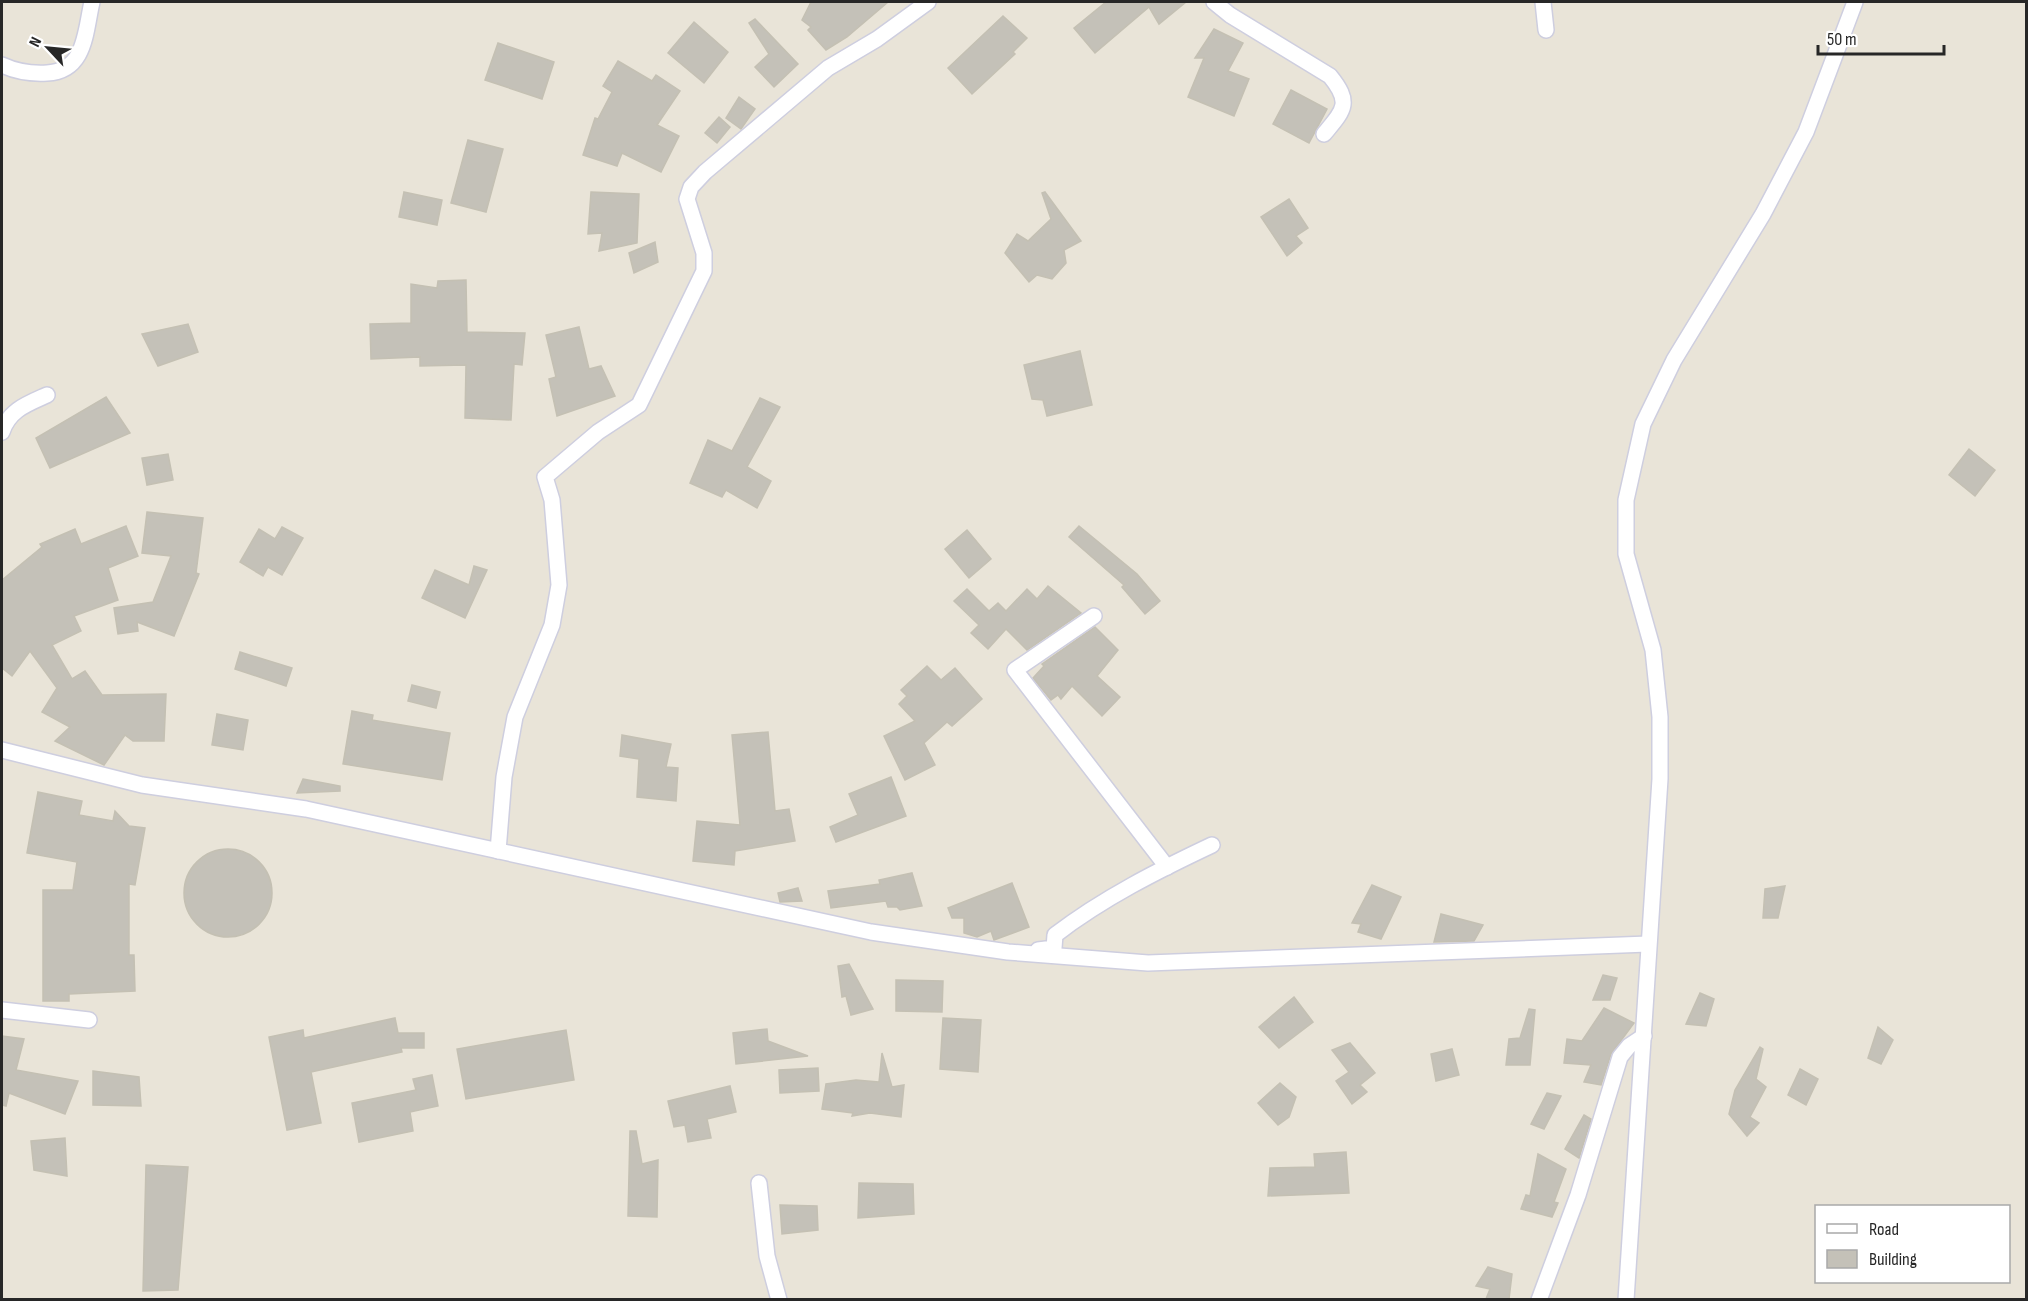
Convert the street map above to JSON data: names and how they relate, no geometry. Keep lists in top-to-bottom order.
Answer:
{
  "legend": ["Road", "Building"],
  "scale_bar": "50 m",
  "north": "top left"
}
